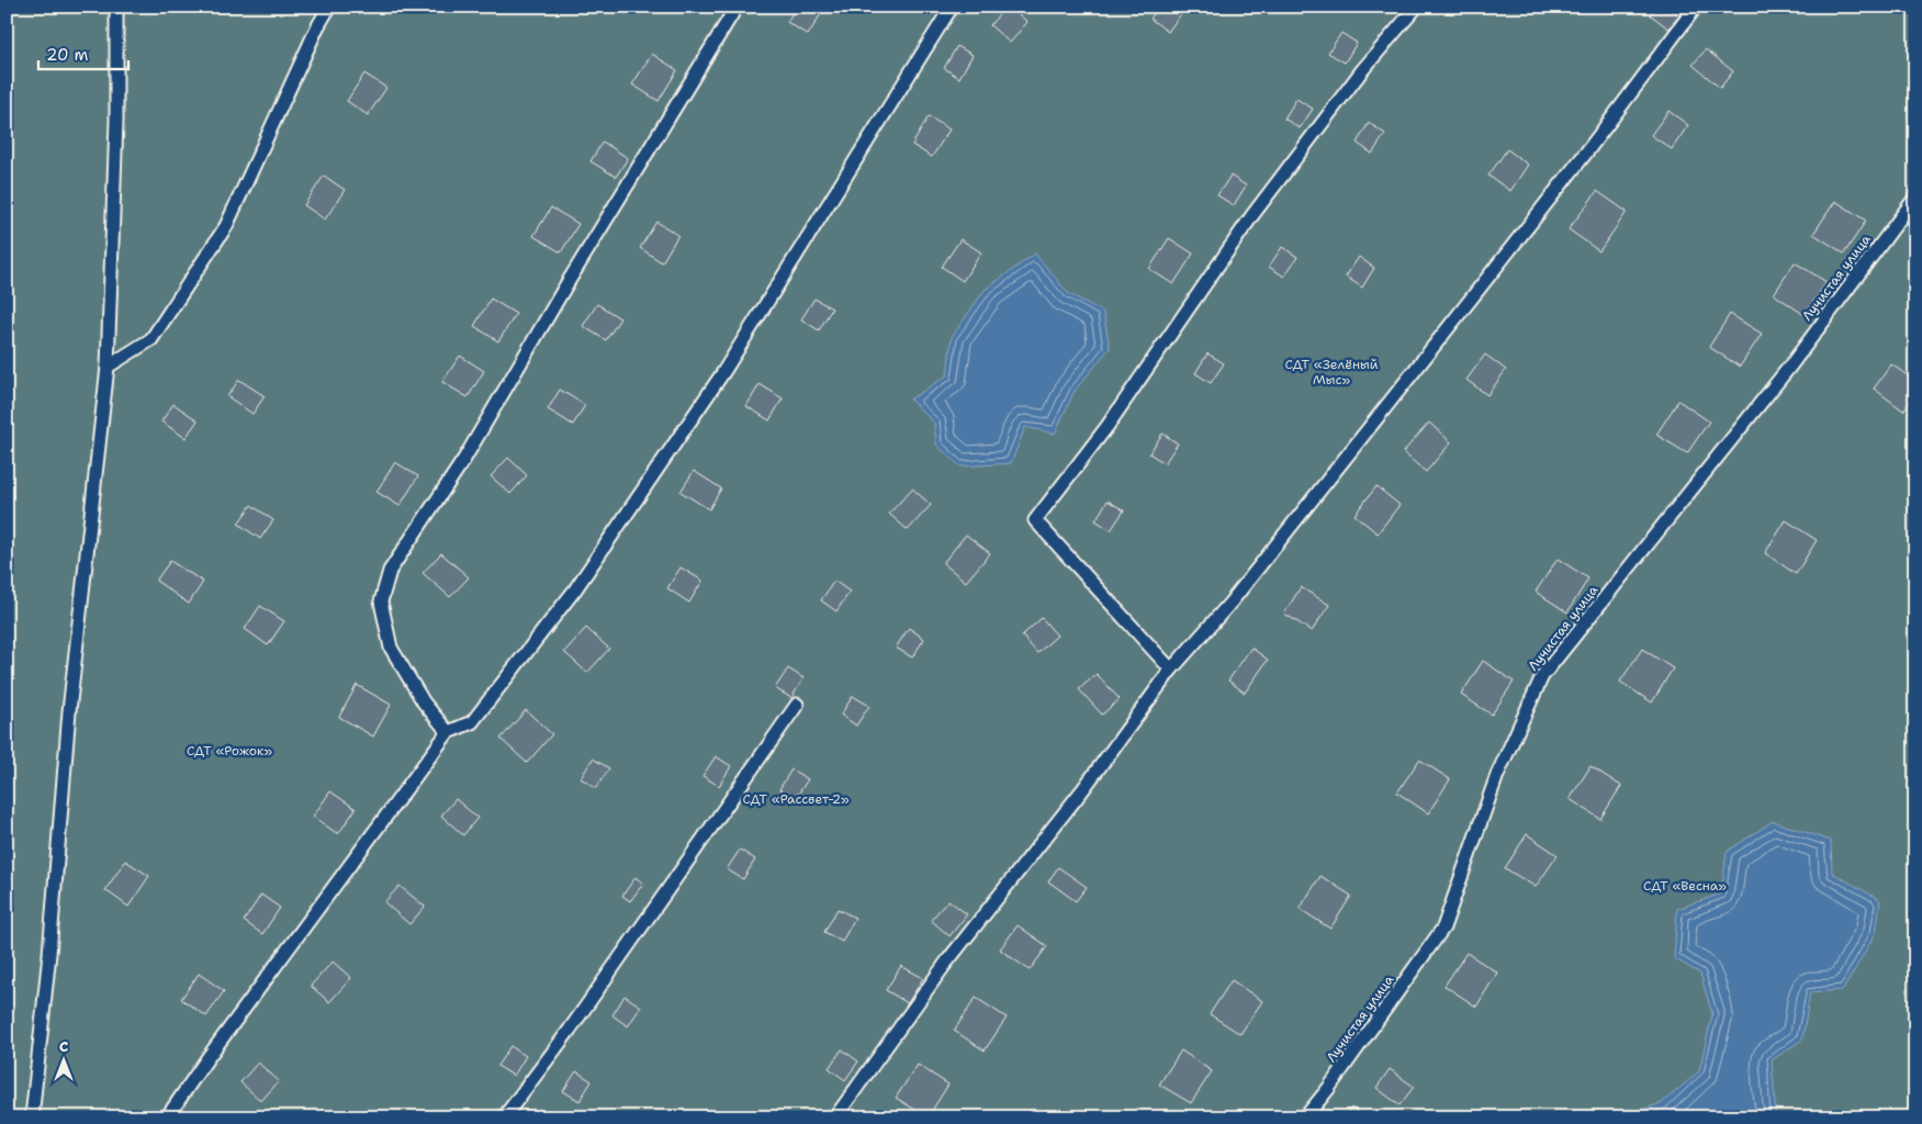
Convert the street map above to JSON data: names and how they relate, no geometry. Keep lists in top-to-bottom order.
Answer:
{
  "streets": {
    "lane": ["Лучистая улица"]
  },
  "parks": [
    "СДТ «Зелёный Мыс»",
    "СДТ «Рожок»",
    "СДТ «Рассвет-2»",
    "СДТ «Весна»"
  ],
  "scale_bar": "20 m",
  "north": "top"
}
